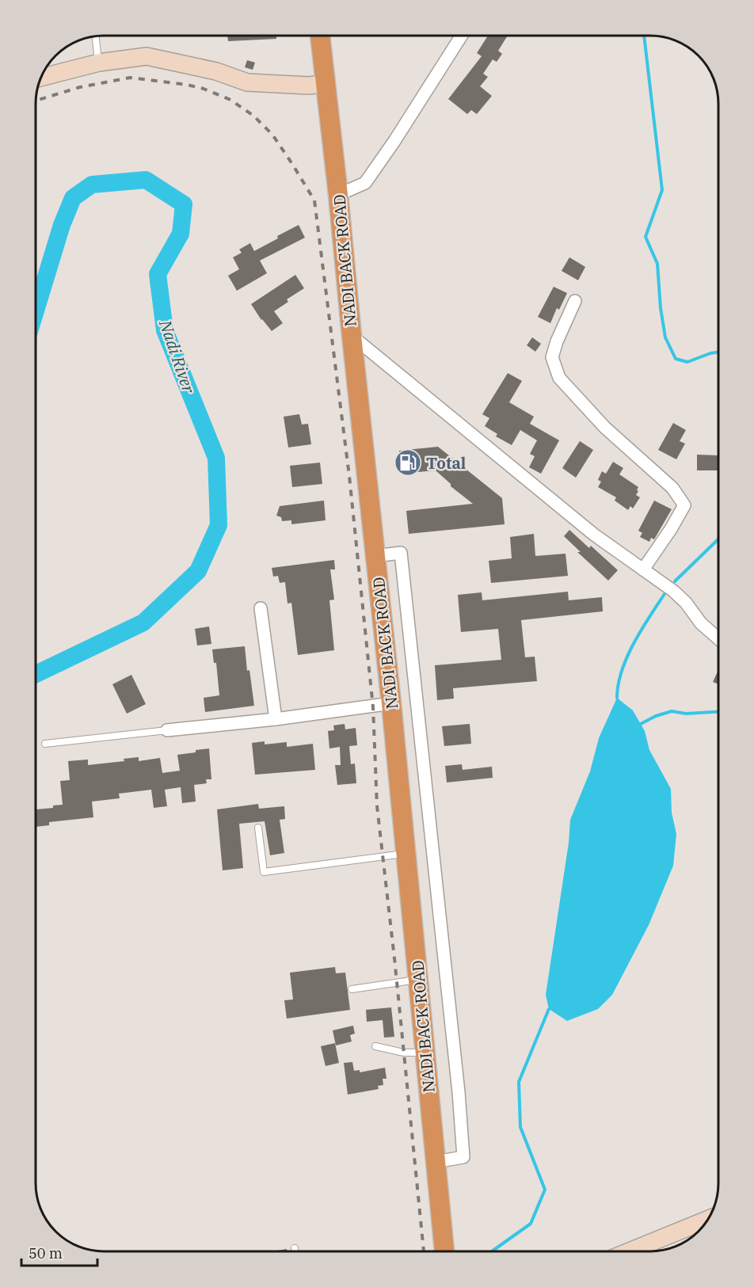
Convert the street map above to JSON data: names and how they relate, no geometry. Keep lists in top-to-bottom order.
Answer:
{
  "streets": {
    "highway": ["NADI BACK ROAD"]
  },
  "water": ["Nadi River"],
  "places": {
    "fuel station": ["Total"]
  },
  "scale_bar": "50 m"
}
